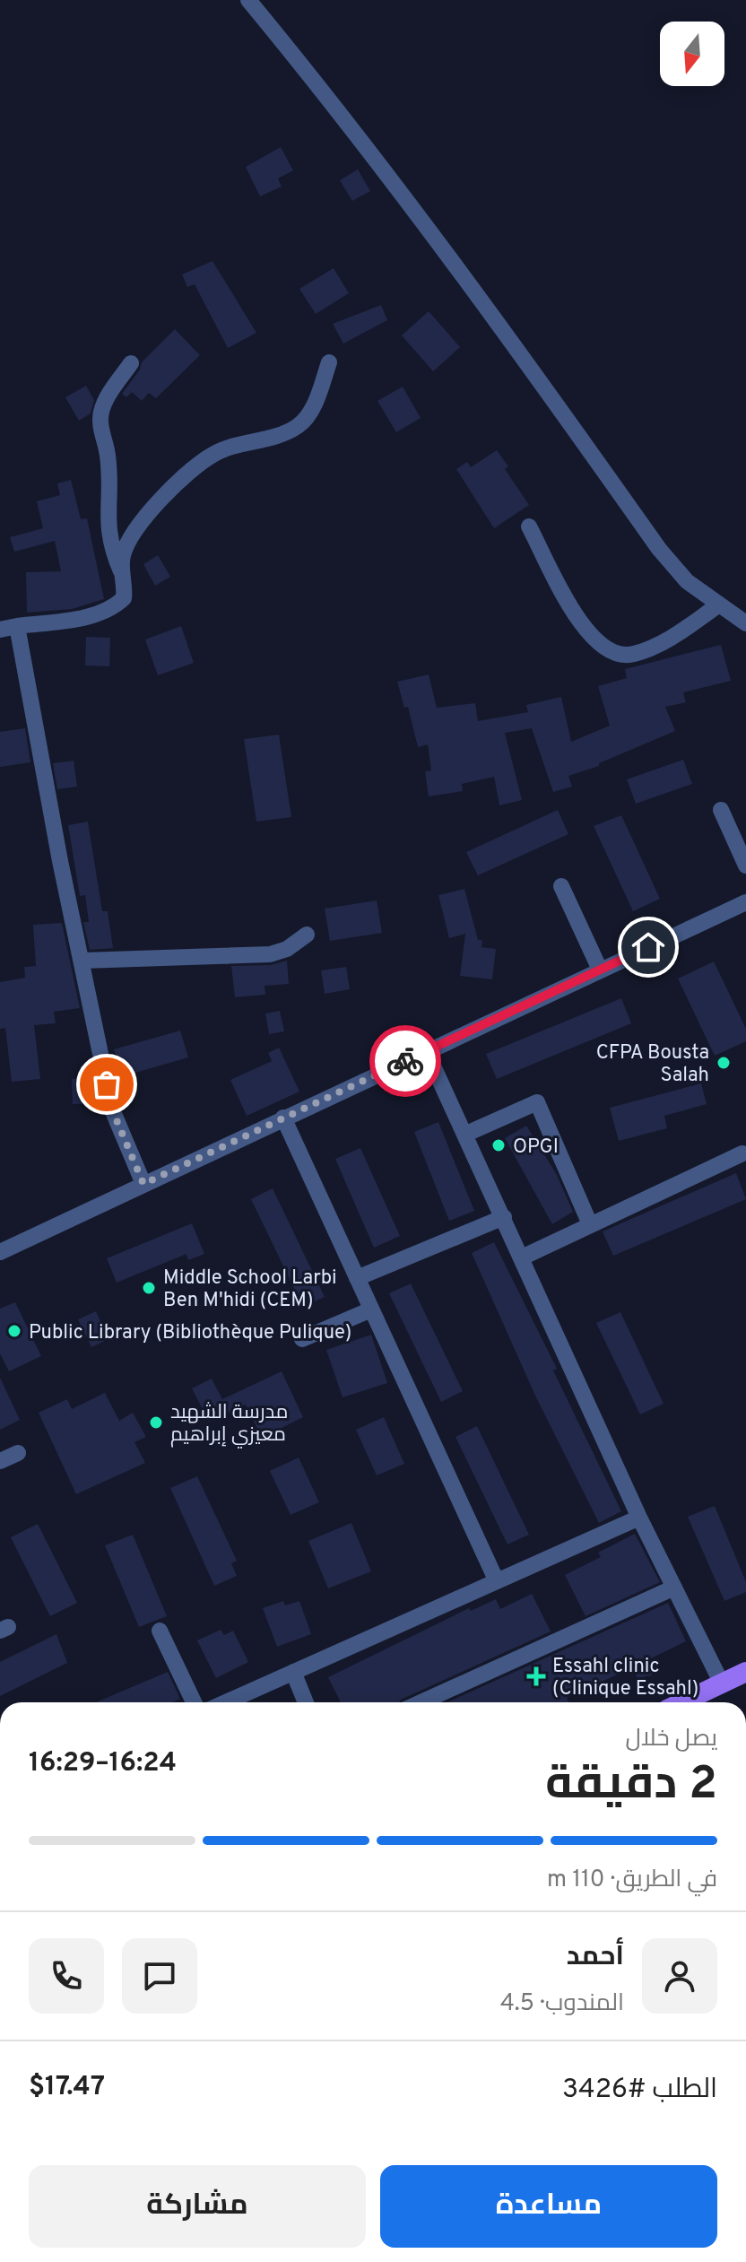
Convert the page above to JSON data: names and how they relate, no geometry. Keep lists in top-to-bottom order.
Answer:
{
  "places": {
    "other": [
      "CFPA Bousta Salah",
      "OPGI",
      "Middle School Larbi Ben M'hidi (CEM)",
      "Public Library (Bibliothèque Pulique)",
      "مدرسة الشهيد معيزي إبراهيم"
    ],
    "health": ["Essahl clinic (Clinique Essahl)"]
  },
  "north": "bottom",
  "page": {
    "heading": ["2 دقيقة", "يصل خلال", "16:24–16:29"],
    "panel": [
      "أحمد",
      "المندوب · 4.5",
      "الطلب #3426",
      "$17.47"
    ],
    "bar": "في الطريق · 110 m",
    "buttons": ["مساعدة", "مشاركة"]
  }
}
